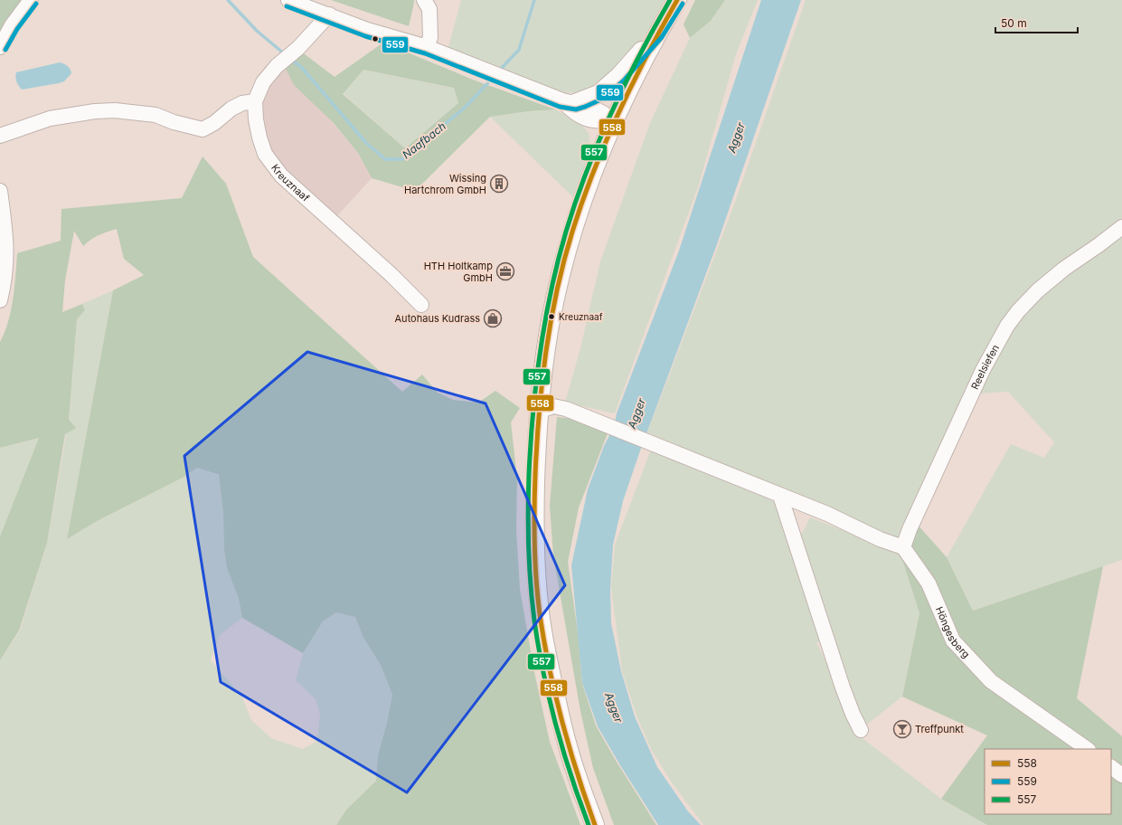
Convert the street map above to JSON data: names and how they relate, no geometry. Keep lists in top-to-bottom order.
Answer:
{
  "streets": {
    "street": ["Kreuznaaf", "Reelsiefen", "Höngesberg"]
  },
  "crossings": [
    ["Reelsiefen", "Höngesberg"]
  ],
  "water": ["Agger", "Naafbach"],
  "places": {
    "building": ["Wissing Hartchrom GmbH"],
    "office": ["HTH Holtkamp GmbH"],
    "other": ["Kreuznaaf"],
    "shop": ["Autohaus Kudrass"],
    "bar": ["Treffpunkt"]
  },
  "lines": ["transit line 558", "transit line 557", "transit line 559"],
  "legend": ["558", "559", "557"],
  "scale_bar": "50 m"
}
